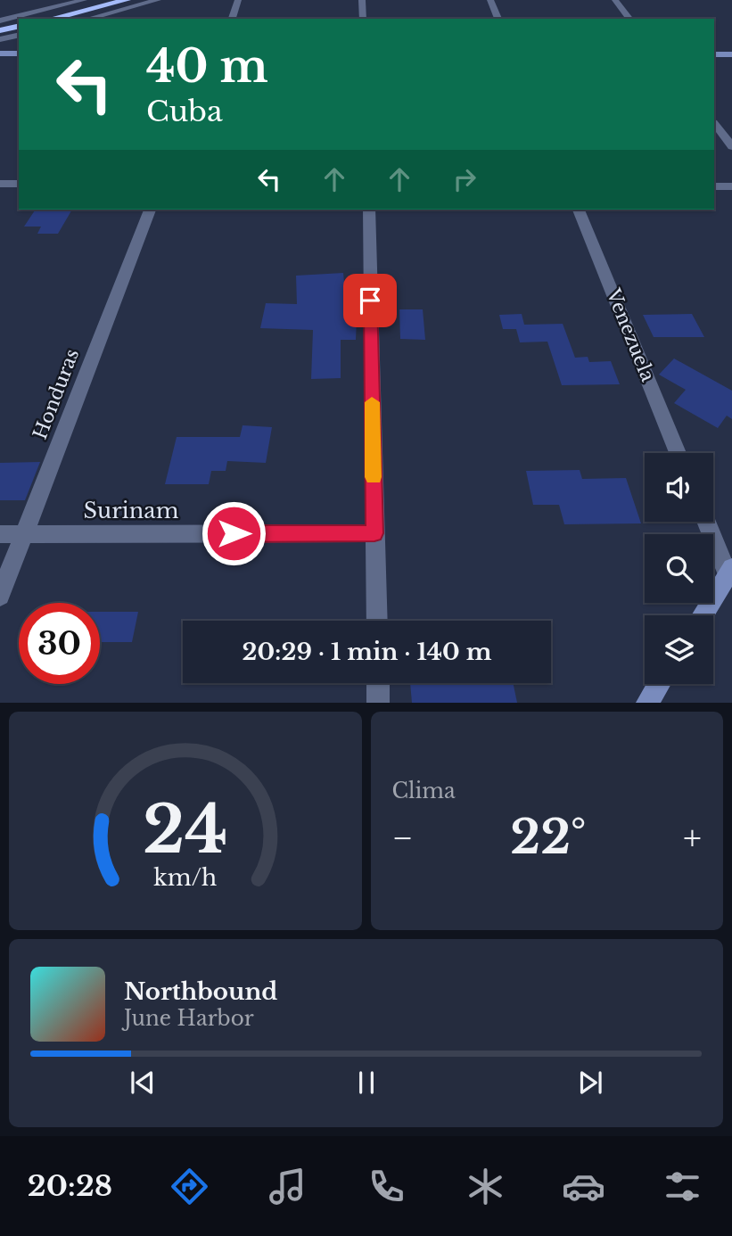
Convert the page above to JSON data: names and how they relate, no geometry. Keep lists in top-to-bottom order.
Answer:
{
  "streets": {
    "street": ["Venezuela", "Honduras", "Surinam"]
  },
  "crossings": [
    ["Honduras", "Surinam"]
  ],
  "page": {
    "turn": ["40 m", "Cuba"],
    "limit": "30",
    "trip": "20:29 · 1 min · 140 m",
    "tile": "Clima",
    "heat": ["−", "22°", "+"],
    "song": ["Northbound", "June Harbor"],
    "tabs": "20:28",
    "gauge": ["24", "km/h"]
  }
}
